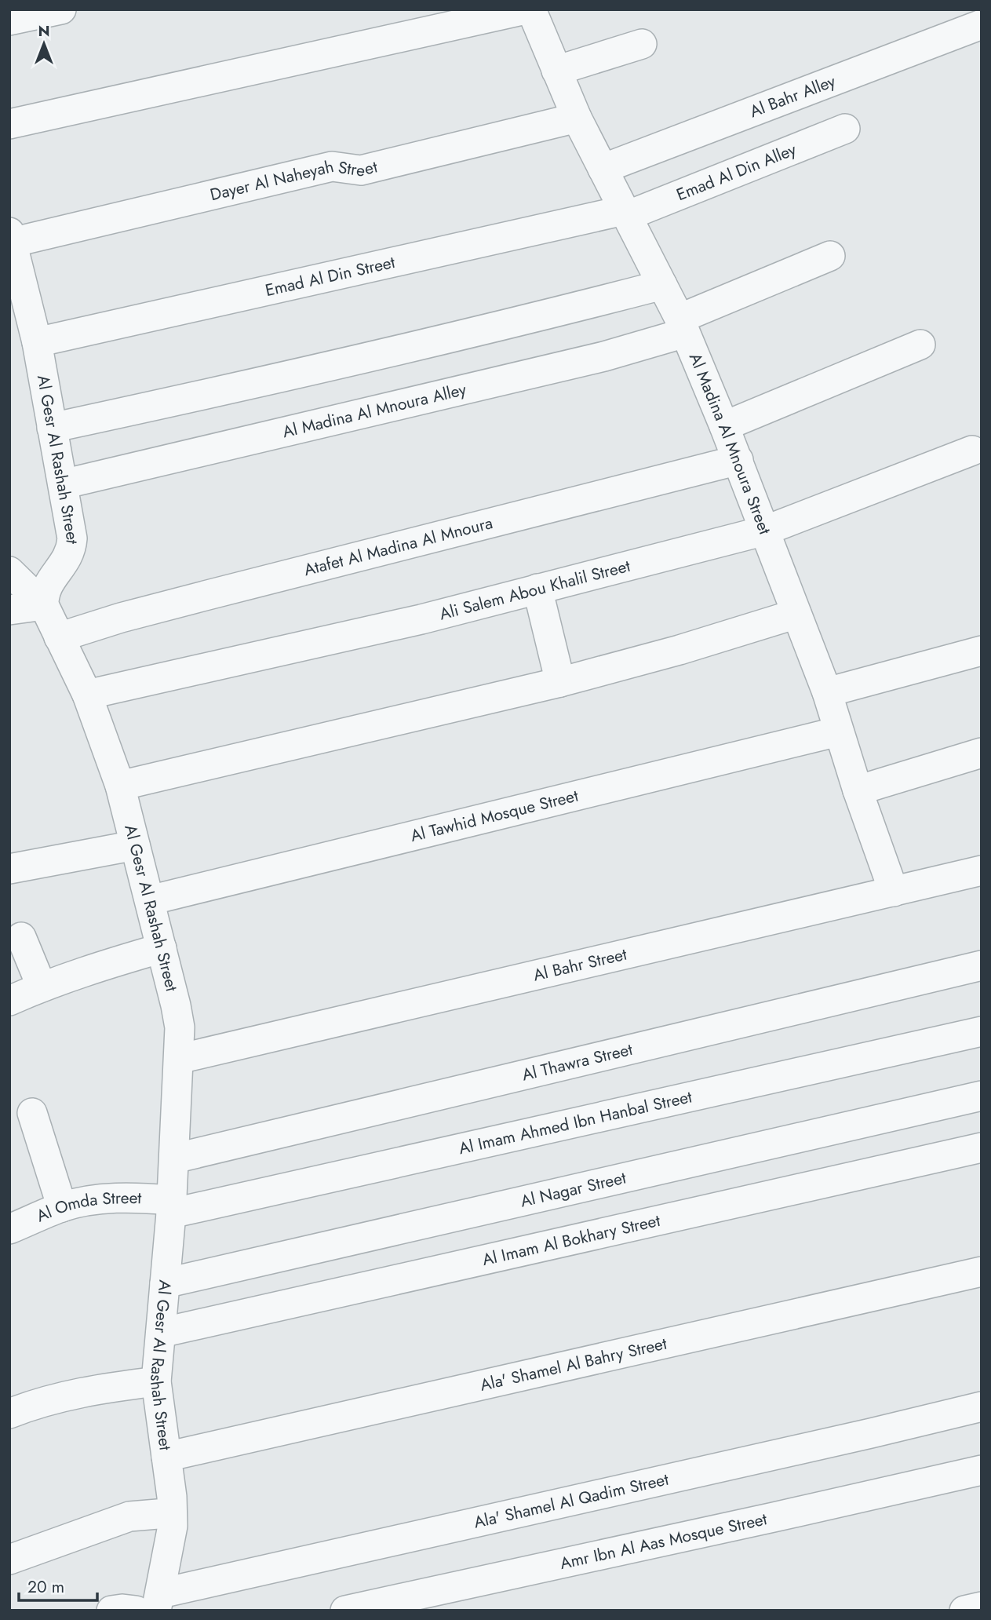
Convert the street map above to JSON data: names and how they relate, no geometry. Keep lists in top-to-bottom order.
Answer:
{
  "streets": {
    "street": [
      "Al Bahr Alley",
      "Emad Al Din Alley",
      "Dayer Al Naheyah Street",
      "Emad Al Din Street",
      "Al Madina Al Mnoura Alley",
      "Al Madina Al Mnoura Street",
      "Al Gesr Al Rashah Street",
      "Atafet Al Madina Al Mnoura",
      "Ali Salem Abou Khalil Street",
      "Al Tawhid Mosque Street",
      "Al Bahr Street",
      "Al Thawra Street",
      "Al Imam Ahmed Ibn Hanbal Street",
      "Al Nagar Street",
      "Al Omda Street",
      "Al Imam Al Bokhary Street",
      "Ala' Shamel Al Bahry Street",
      "Ala' Shamel Al Qadim Street",
      "Amr Ibn Al Aas Mosque Street"
    ]
  },
  "crossings": [
    ["Al Bahr Alley", "Al Madina Al Mnoura Street"],
    ["Emad Al Din Alley", "Emad Al Din Street"],
    ["Emad Al Din Alley", "Al Madina Al Mnoura Street"],
    ["Dayer Al Naheyah Street", "Al Madina Al Mnoura Street"],
    ["Dayer Al Naheyah Street", "Al Gesr Al Rashah Street"],
    ["Emad Al Din Street", "Al Madina Al Mnoura Street"],
    ["Emad Al Din Street", "Al Gesr Al Rashah Street"],
    ["Al Madina Al Mnoura Alley", "Al Madina Al Mnoura Street"],
    ["Al Madina Al Mnoura Alley", "Al Gesr Al Rashah Street"],
    ["Al Madina Al Mnoura Street", "Atafet Al Madina Al Mnoura"],
    ["Al Madina Al Mnoura Street", "Ali Salem Abou Khalil Street"],
    ["Al Madina Al Mnoura Street", "Al Tawhid Mosque Street"],
    ["Al Madina Al Mnoura Street", "Al Bahr Street"],
    ["Al Gesr Al Rashah Street", "Atafet Al Madina Al Mnoura"],
    ["Al Gesr Al Rashah Street", "Ali Salem Abou Khalil Street"],
    ["Al Gesr Al Rashah Street", "Al Tawhid Mosque Street"],
    ["Al Gesr Al Rashah Street", "Al Bahr Street"],
    ["Al Gesr Al Rashah Street", "Al Thawra Street"],
    ["Al Gesr Al Rashah Street", "Al Imam Ahmed Ibn Hanbal Street"],
    ["Al Gesr Al Rashah Street", "Al Nagar Street"],
    ["Al Gesr Al Rashah Street", "Al Omda Street"],
    ["Al Gesr Al Rashah Street", "Al Imam Al Bokhary Street"],
    ["Al Gesr Al Rashah Street", "Ala' Shamel Al Bahry Street"],
    ["Al Gesr Al Rashah Street", "Ala' Shamel Al Qadim Street"],
    ["Al Imam Ahmed Ibn Hanbal Street", "Al Omda Street"]
  ],
  "scale_bar": "20 m",
  "north": "top"
}
